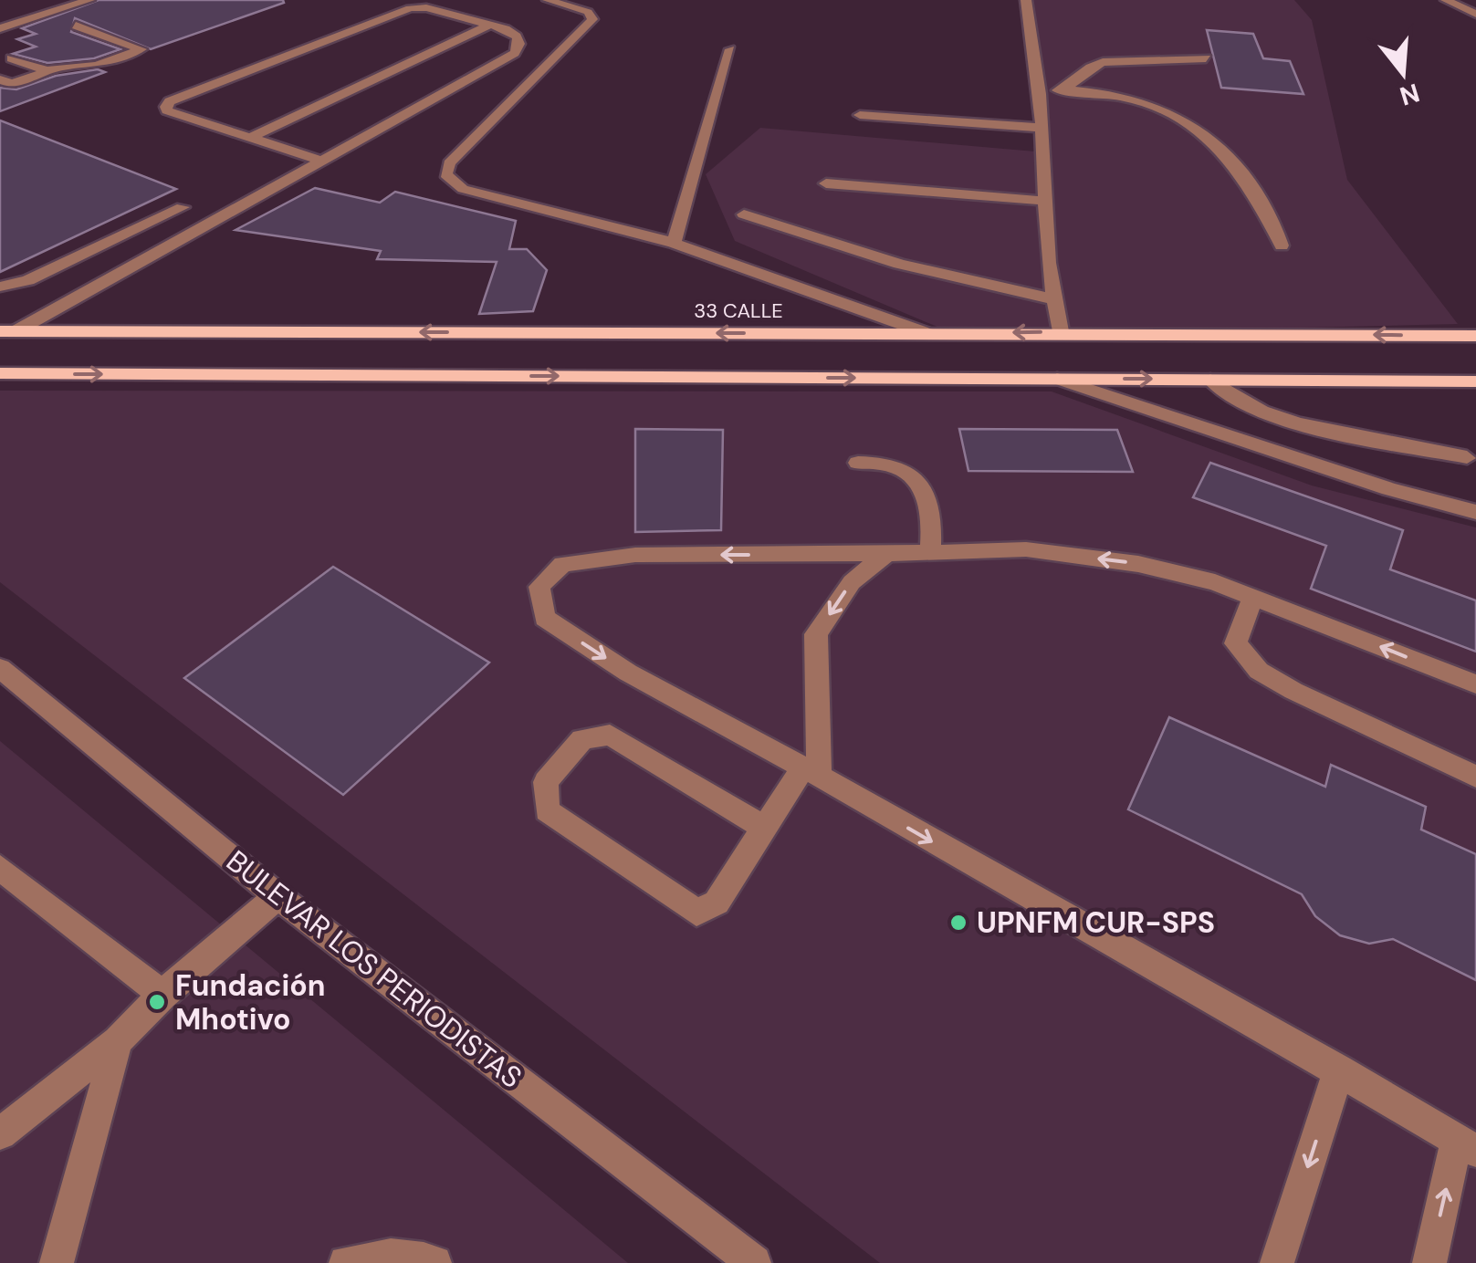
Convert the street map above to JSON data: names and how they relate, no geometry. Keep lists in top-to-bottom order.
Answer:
{
  "streets": {
    "main road": ["33 CALLE"],
    "street": ["BULEVAR LOS PERIODISTAS"]
  },
  "places": ["UPNFM CUR-SPS", "Fundación Mhotivo"],
  "north": "bottom"
}
